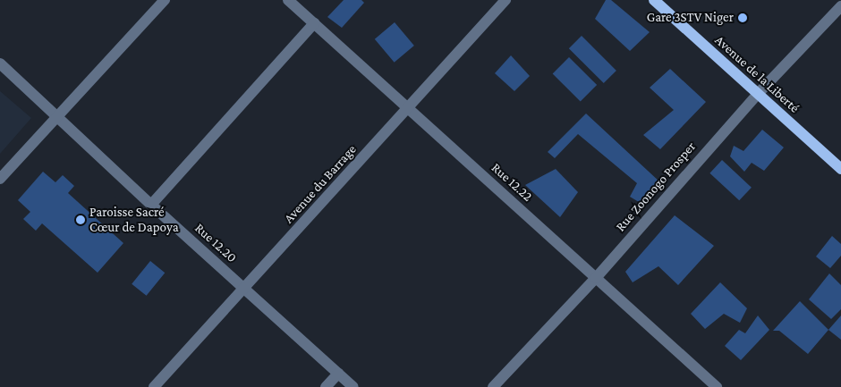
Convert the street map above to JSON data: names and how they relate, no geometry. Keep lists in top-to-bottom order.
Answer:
{
  "streets": {
    "main road": ["Avenue de la Liberté"],
    "street": [
      "Rue 12.22",
      "Avenue du Barrage",
      "Rue Zoonogo Prosper",
      "Rue 12.20"
    ]
  },
  "crossings": [
    ["Avenue de la Liberté", "Rue Zoonogo Prosper"],
    ["Rue 12.22", "Avenue du Barrage"],
    ["Rue 12.22", "Rue Zoonogo Prosper"],
    ["Avenue du Barrage", "Rue 12.20"]
  ],
  "places": ["Gare 3STV Niger", "Paroisse Sacré Cœur de Dapoya"]
}
